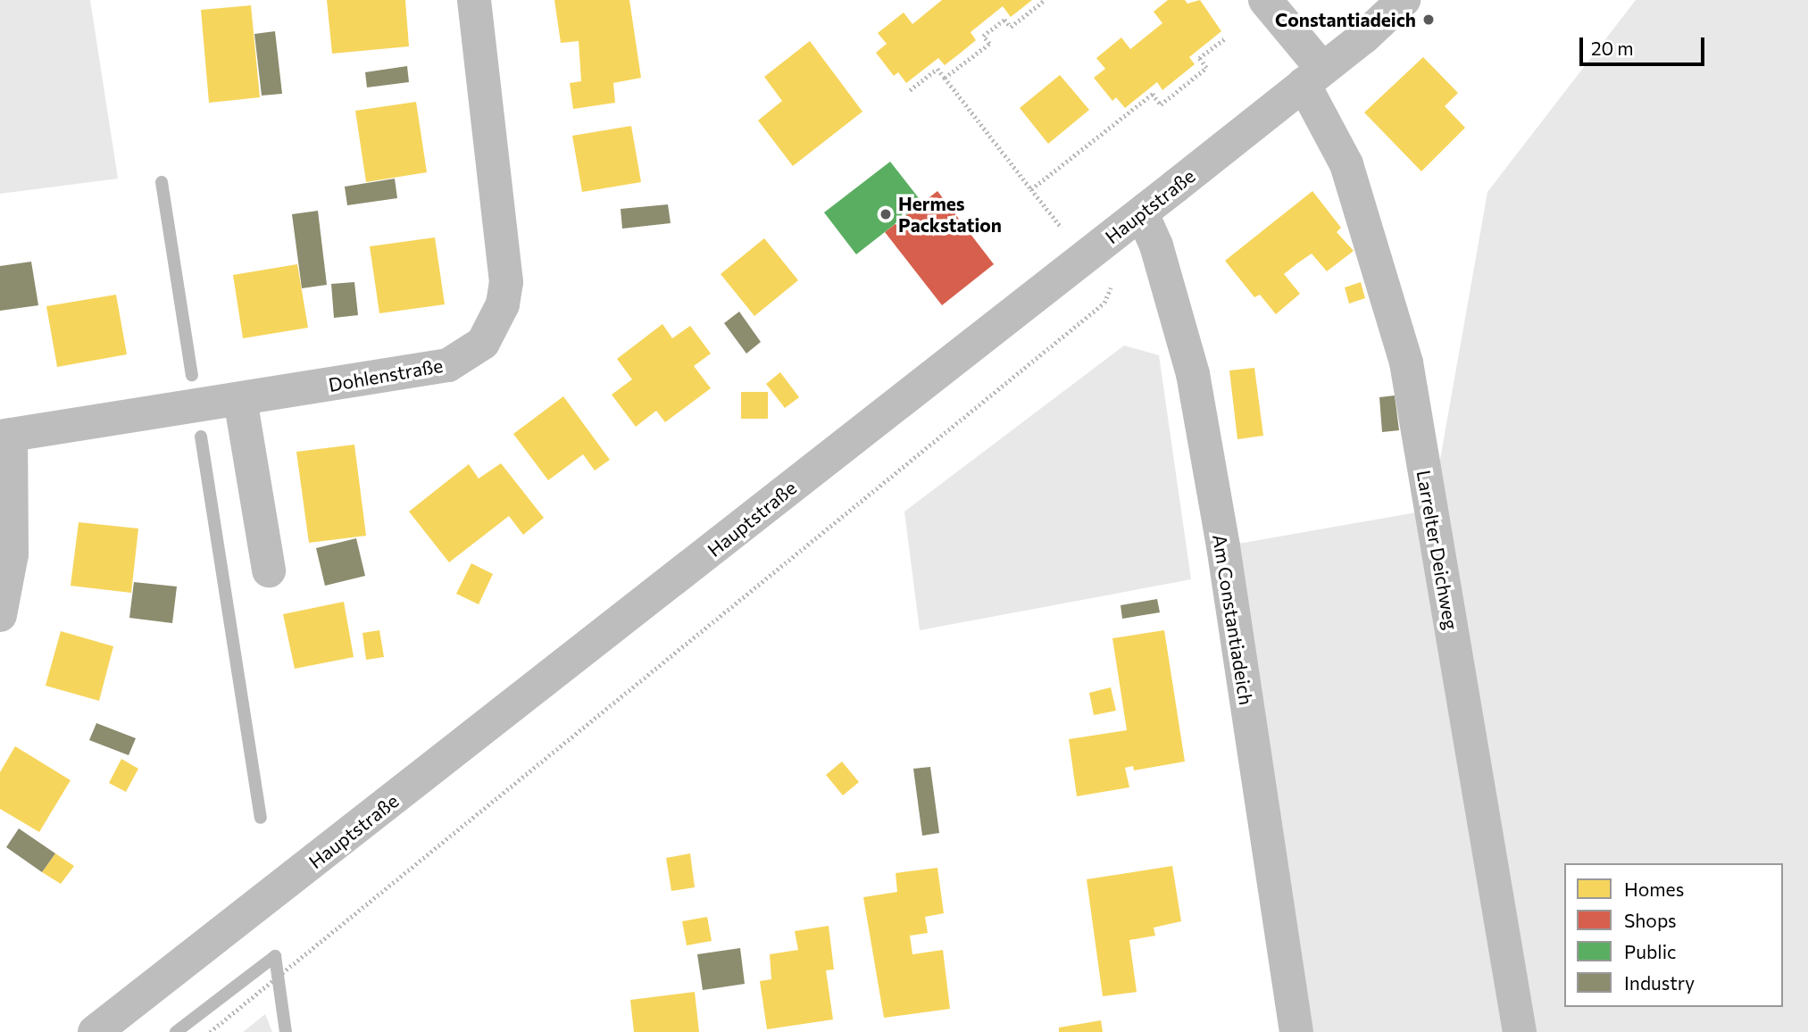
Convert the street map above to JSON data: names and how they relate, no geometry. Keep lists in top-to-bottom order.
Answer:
{
  "streets": {
    "street": [
      "Hauptstraße",
      "Dohlenstraße",
      "Larrelter Deichweg",
      "Am Constantiadeich"
    ]
  },
  "crossings": [
    ["Hauptstraße", "Larrelter Deichweg"],
    ["Hauptstraße", "Am Constantiadeich"]
  ],
  "places": ["Constantiadeich", "Hermes Packstation"],
  "legend": [
    "Homes",
    "Shops",
    "Public",
    "Industry"
  ],
  "scale_bar": "20 m"
}
